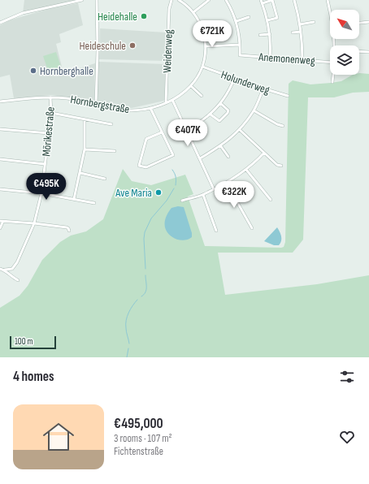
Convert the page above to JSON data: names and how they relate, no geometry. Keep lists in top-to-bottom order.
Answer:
{
  "streets": {
    "street": [
      "Weidenweg",
      "Anemonenweg",
      "Holunderweg",
      "Hornbergstraße",
      "Mörikestraße"
    ]
  },
  "crossings": [
    ["Weidenweg", "Hornbergstraße"],
    ["Holunderweg", "Hornbergstraße"],
    ["Hornbergstraße", "Mörikestraße"]
  ],
  "places": [
    "Heidehalle",
    "Heideschule",
    "Hornberghalle",
    "Ave Maria"
  ],
  "scale_bar": "100 m",
  "north": "top left",
  "page": {
    "price": [
      "€721K",
      "€407K",
      "€495K",
      "€322K"
    ],
    "scale": "100 m",
    "heading": "4 homes",
    "list": [
      {
        "name": "€495,000",
        "note": "3 rooms · 107 m² · Fichtenstraße"
      }
    ]
  }
}
